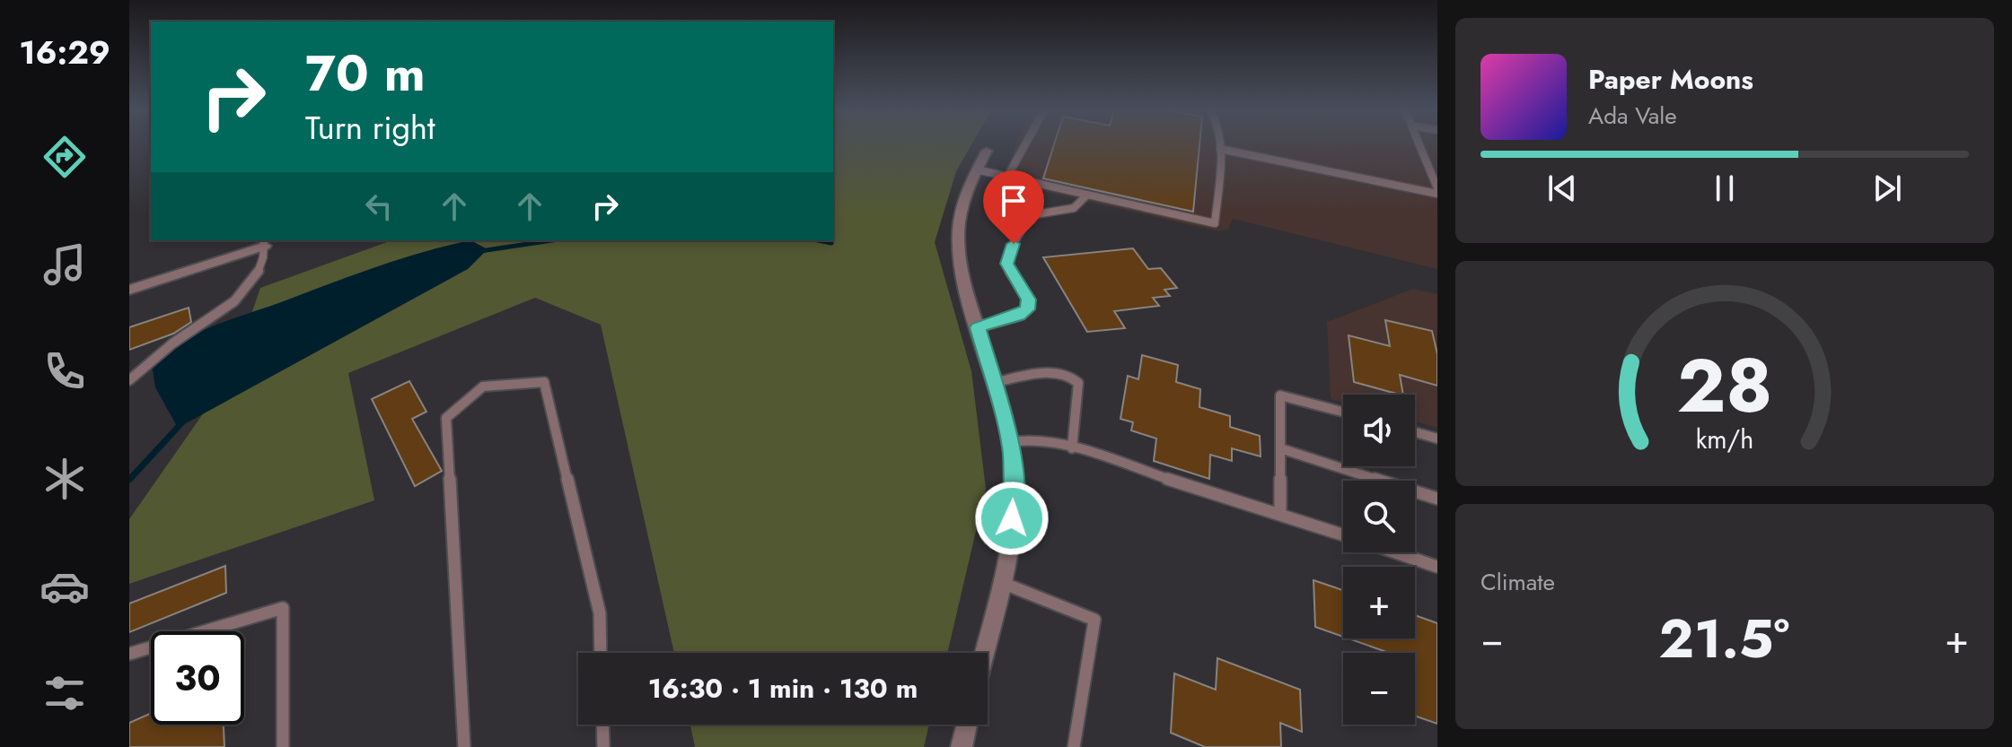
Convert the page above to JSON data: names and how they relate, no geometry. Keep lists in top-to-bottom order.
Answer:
{
  "page": {
    "tabs": "16:29",
    "turn": ["70 m", "Turn right"],
    "song": ["Paper Moons", "Ada Vale"],
    "map_buttons": ["+", "−"],
    "tile": "Climate",
    "heat": ["−", "21.5°", "+"],
    "limit": "30",
    "trip": "16:30 · 1 min · 130 m",
    "gauge": ["28", "km/h"]
  }
}
